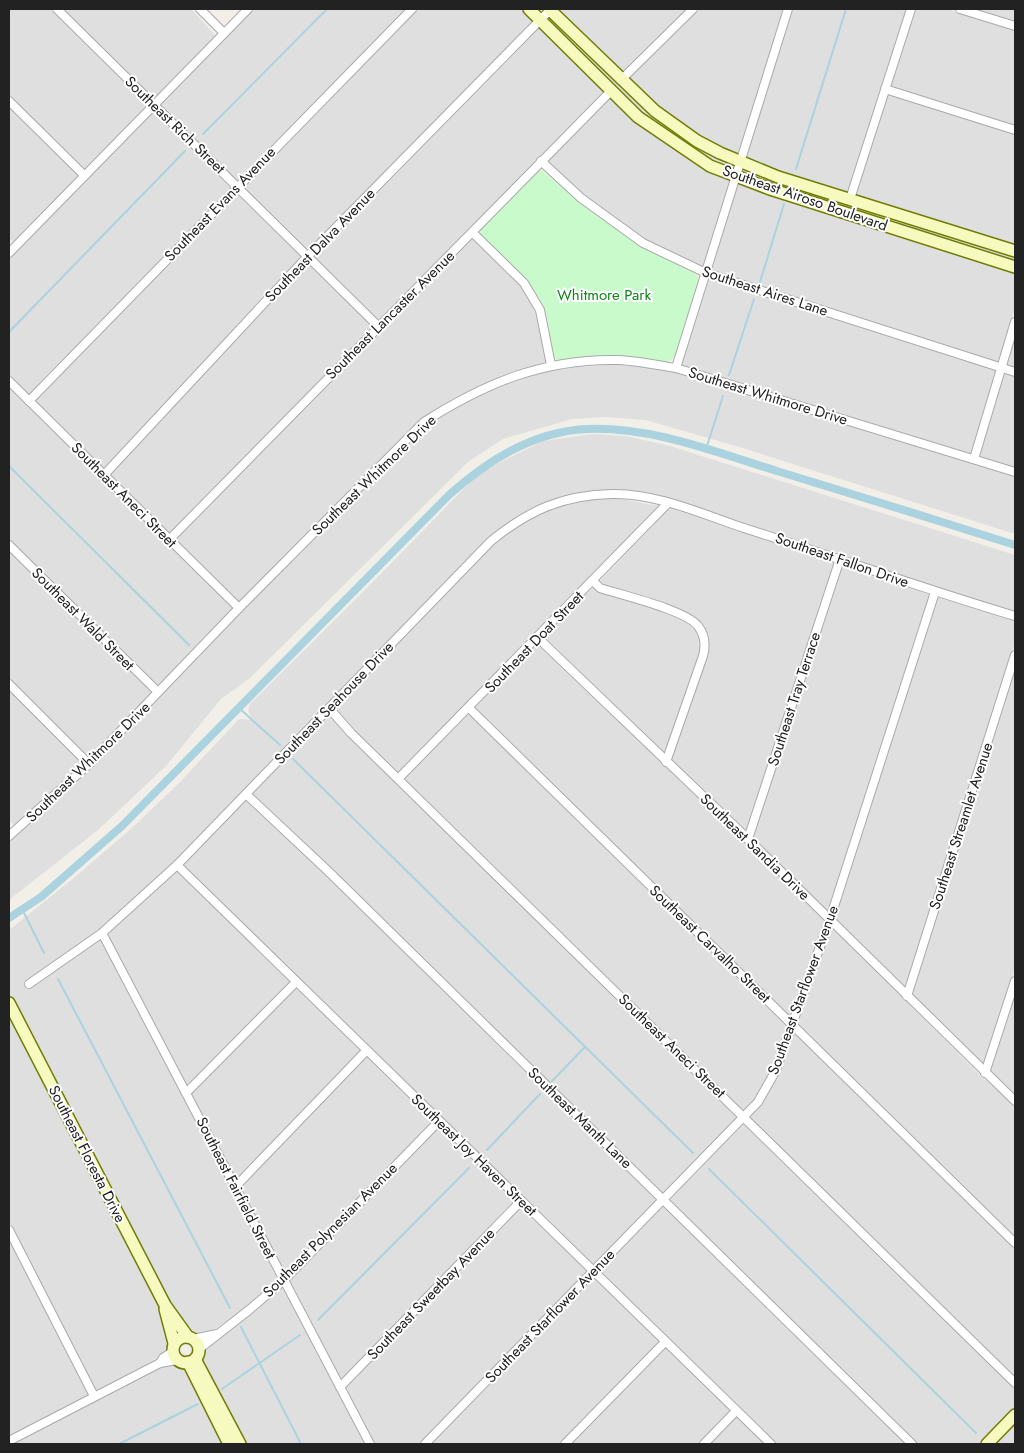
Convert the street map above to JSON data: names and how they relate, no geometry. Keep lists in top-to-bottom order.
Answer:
{
  "streets": {
    "main road": ["Southeast Airoso Boulevard", "Southeast Floresta Drive"],
    "street": [
      "Southeast Rich Street",
      "Southeast Evans Avenue",
      "Southeast Dalva Avenue",
      "Southeast Aires Lane",
      "Southeast Lancaster Avenue",
      "Southeast Whitmore Drive",
      "Southeast Aneci Street",
      "Southeast Fallon Drive",
      "Southeast Wald Street",
      "Southeast Doat Street",
      "Southeast Tray Terrace",
      "Southeast Seahouse Drive",
      "Southeast Streamlet Avenue",
      "Southeast Sandia Drive",
      "Southeast Carvalho Street",
      "Southeast Starflower Avenue",
      "Southeast Manth Lane",
      "Southeast Joy Haven Street",
      "Southeast Fairfield Street",
      "Southeast Polynesian Avenue",
      "Southeast Sweetbay Avenue"
    ]
  },
  "crossings": [
    ["Southeast Rich Street", "Southeast Evans Avenue"],
    ["Southeast Rich Street", "Southeast Dalva Avenue"],
    ["Southeast Rich Street", "Southeast Lancaster Avenue"],
    ["Southeast Airoso Boulevard", "Southeast Dalva Avenue"],
    ["Southeast Airoso Boulevard", "Southeast Lancaster Avenue"],
    ["Southeast Evans Avenue", "Southeast Aneci Street"],
    ["Southeast Dalva Avenue", "Southeast Aneci Street"],
    ["Southeast Aires Lane", "Southeast Lancaster Avenue"],
    ["Southeast Lancaster Avenue", "Southeast Aneci Street"],
    ["Southeast Whitmore Drive", "Southeast Aneci Street"],
    ["Southeast Whitmore Drive", "Southeast Wald Street"],
    ["Southeast Aneci Street", "Southeast Doat Street"],
    ["Southeast Aneci Street", "Southeast Seahouse Drive"],
    ["Southeast Aneci Street", "Southeast Starflower Avenue"],
    ["Southeast Fallon Drive", "Southeast Doat Street"],
    ["Southeast Fallon Drive", "Southeast Tray Terrace"],
    ["Southeast Fallon Drive", "Southeast Seahouse Drive"],
    ["Southeast Fallon Drive", "Southeast Starflower Avenue"],
    ["Southeast Doat Street", "Southeast Seahouse Drive"],
    ["Southeast Doat Street", "Southeast Sandia Drive"],
    ["Southeast Doat Street", "Southeast Carvalho Street"],
    ["Southeast Tray Terrace", "Southeast Sandia Drive"],
    ["Southeast Seahouse Drive", "Southeast Manth Lane"],
    ["Southeast Seahouse Drive", "Southeast Joy Haven Street"],
    ["Southeast Seahouse Drive", "Southeast Fairfield Street"],
    ["Southeast Streamlet Avenue", "Southeast Sandia Drive"],
    ["Southeast Sandia Drive", "Southeast Starflower Avenue"],
    ["Southeast Carvalho Street", "Southeast Starflower Avenue"],
    ["Southeast Starflower Avenue", "Southeast Manth Lane"],
    ["Southeast Starflower Avenue", "Southeast Joy Haven Street"],
    ["Southeast Floresta Drive", "Southeast Polynesian Avenue"],
    ["Southeast Joy Haven Street", "Southeast Polynesian Avenue"],
    ["Southeast Joy Haven Street", "Southeast Sweetbay Avenue"],
    ["Southeast Fairfield Street", "Southeast Polynesian Avenue"],
    ["Southeast Fairfield Street", "Southeast Sweetbay Avenue"]
  ],
  "parks": ["Whitmore Park"]
}
